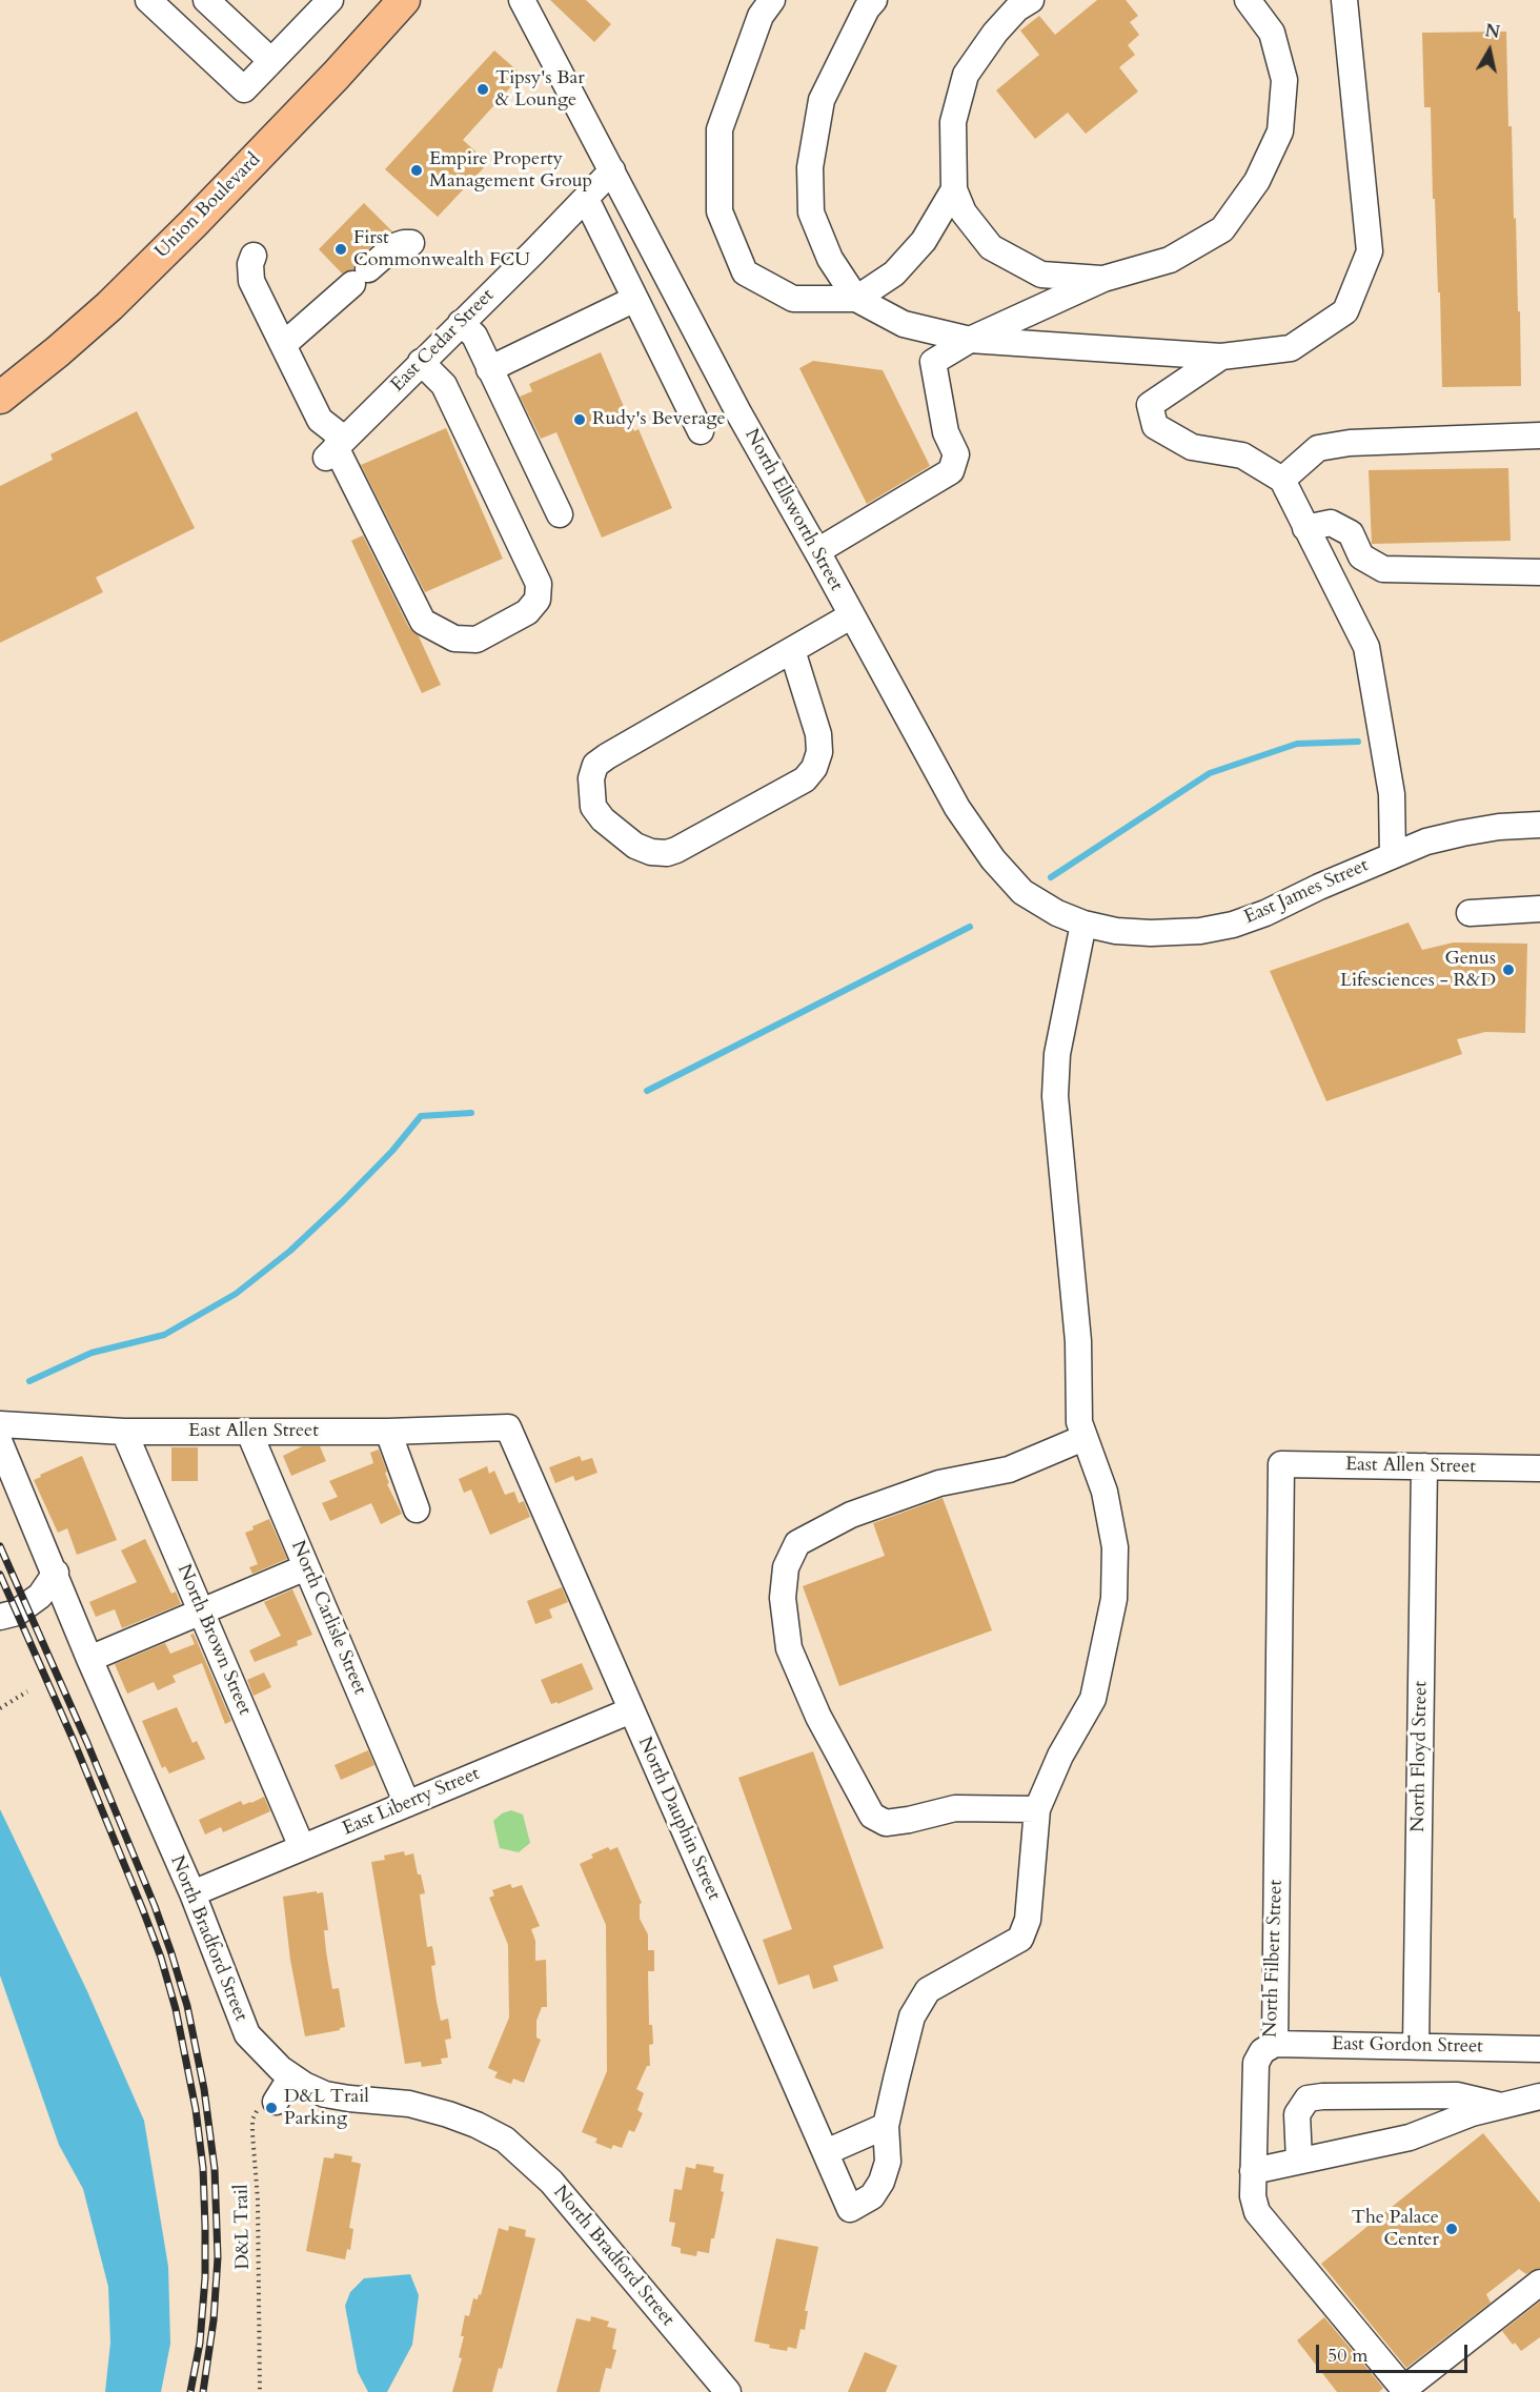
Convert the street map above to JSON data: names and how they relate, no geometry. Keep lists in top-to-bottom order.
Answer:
{
  "streets": {
    "main road": ["Union Boulevard"],
    "street": [
      "East Cedar Street",
      "North Ellsworth Street",
      "East James Street",
      "East Allen Street",
      "North Carlisle Street",
      "North Brown Street",
      "North Floyd Street",
      "East Liberty Street",
      "North Dauphin Street",
      "North Bradford Street",
      "North Filbert Street",
      "East Gordon Street"
    ],
    "path": ["D&L Trail"]
  },
  "crossings": [
    ["East Cedar Street", "North Ellsworth Street"],
    ["North Ellsworth Street", "East James Street"],
    ["East Allen Street", "North Carlisle Street"],
    ["East Allen Street", "North Brown Street"],
    ["East Allen Street", "North Floyd Street"],
    ["East Allen Street", "North Dauphin Street"],
    ["East Allen Street", "North Filbert Street"],
    ["North Carlisle Street", "East Liberty Street"],
    ["North Brown Street", "East Liberty Street"],
    ["North Floyd Street", "East Gordon Street"],
    ["East Liberty Street", "North Dauphin Street"],
    ["East Liberty Street", "North Bradford Street"],
    ["North Filbert Street", "East Gordon Street"]
  ],
  "places": [
    "Tipsy's Bar & Lounge",
    "Empire Property Management Group",
    "First Commonwealth FCU",
    "Rudy's Beverage",
    "Genus Lifesciences - R&D",
    "D&L Trail Parking",
    "The Palace Center"
  ],
  "scale_bar": "50 m",
  "north": "top"
}
